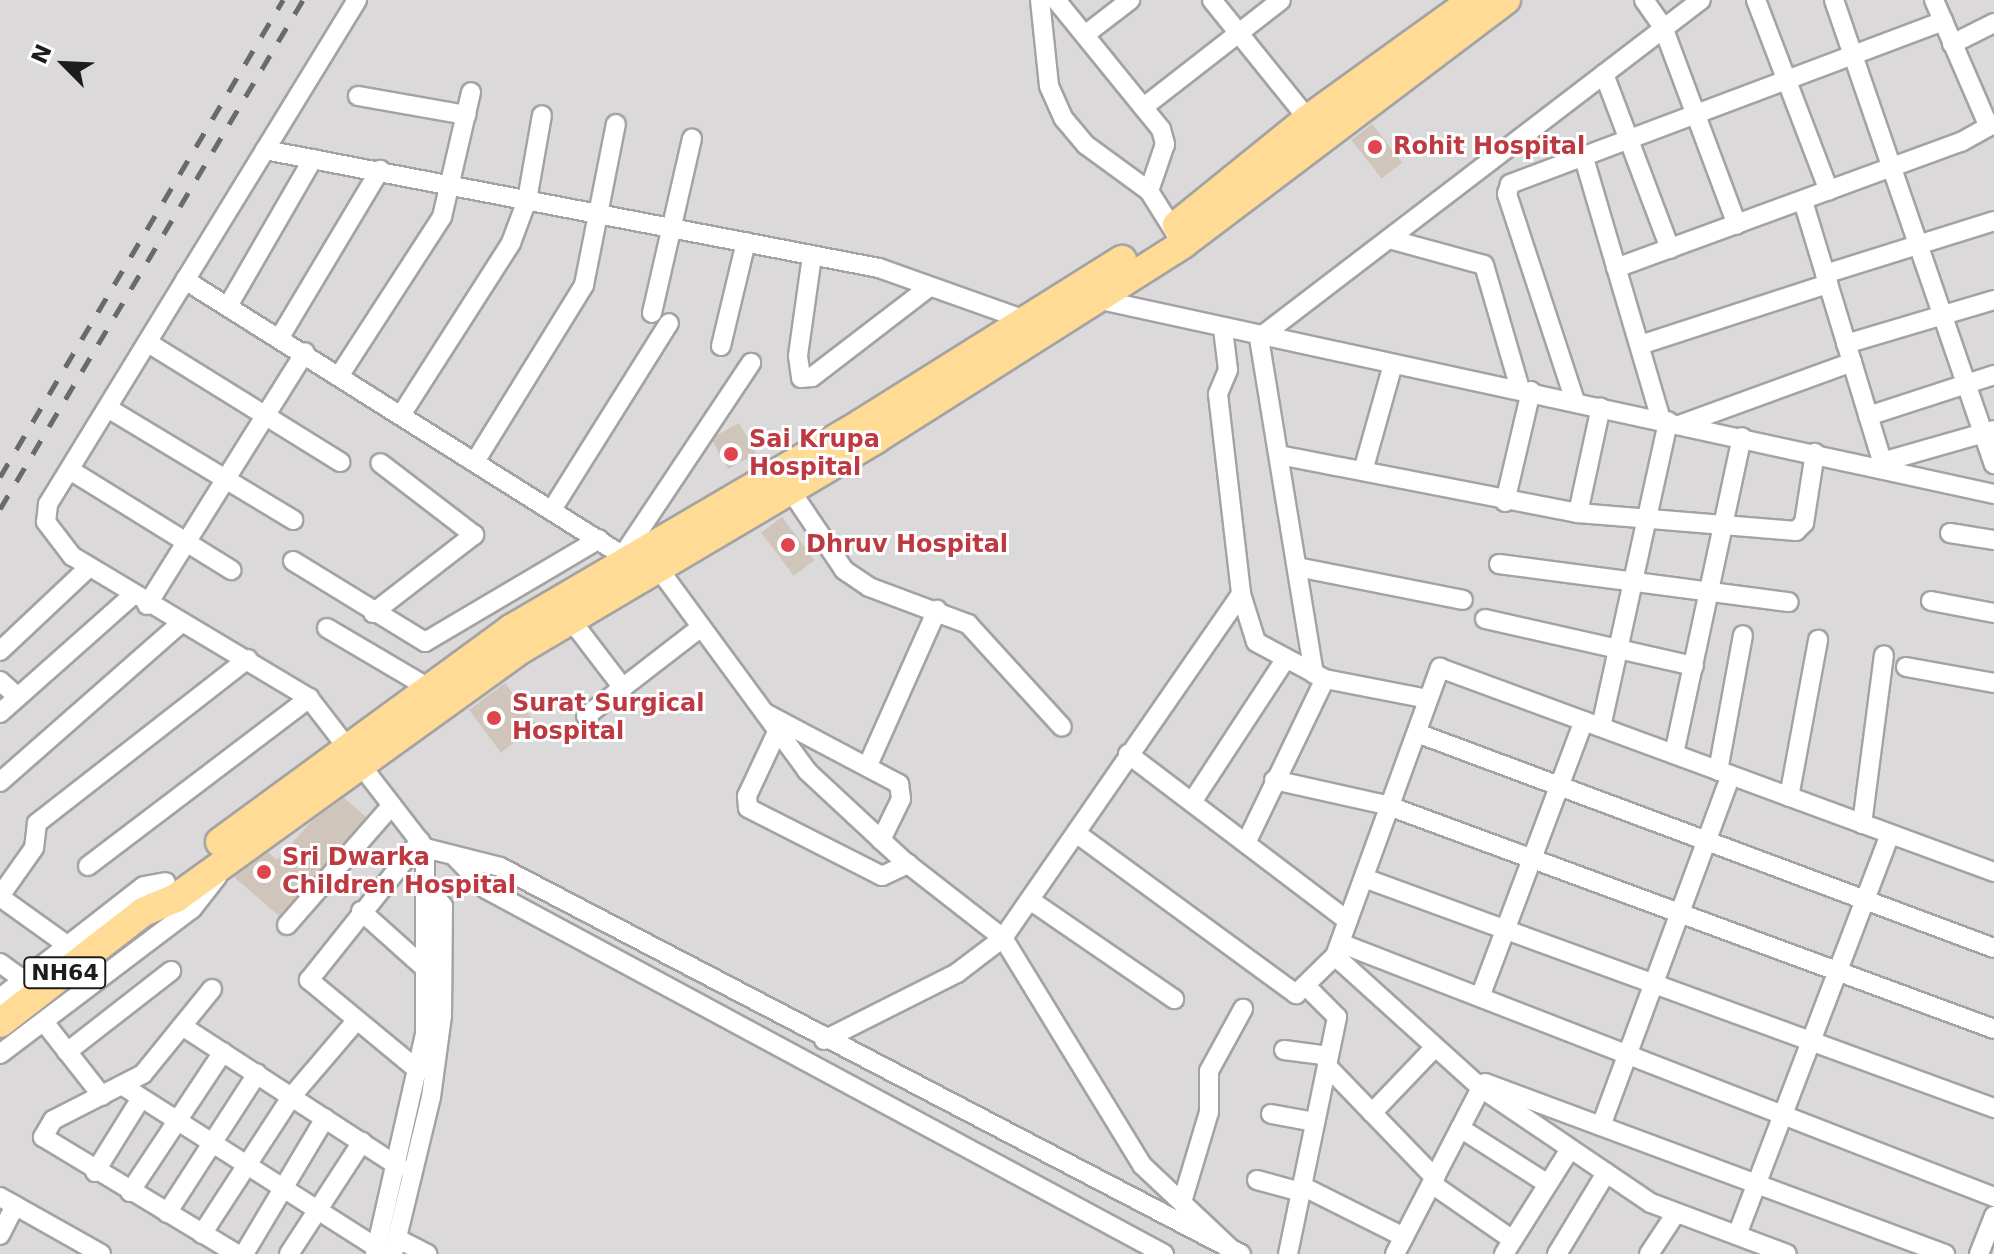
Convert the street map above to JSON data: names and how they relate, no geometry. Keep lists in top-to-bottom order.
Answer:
{
  "streets": {
    "main road": ["NH64"]
  },
  "places": [
    "Rohit Hospital",
    "Sai Krupa Hospital",
    "Dhruv Hospital",
    "Surat Surgical Hospital",
    "Sri Dwarka Children Hospital"
  ],
  "north": "top left"
}
